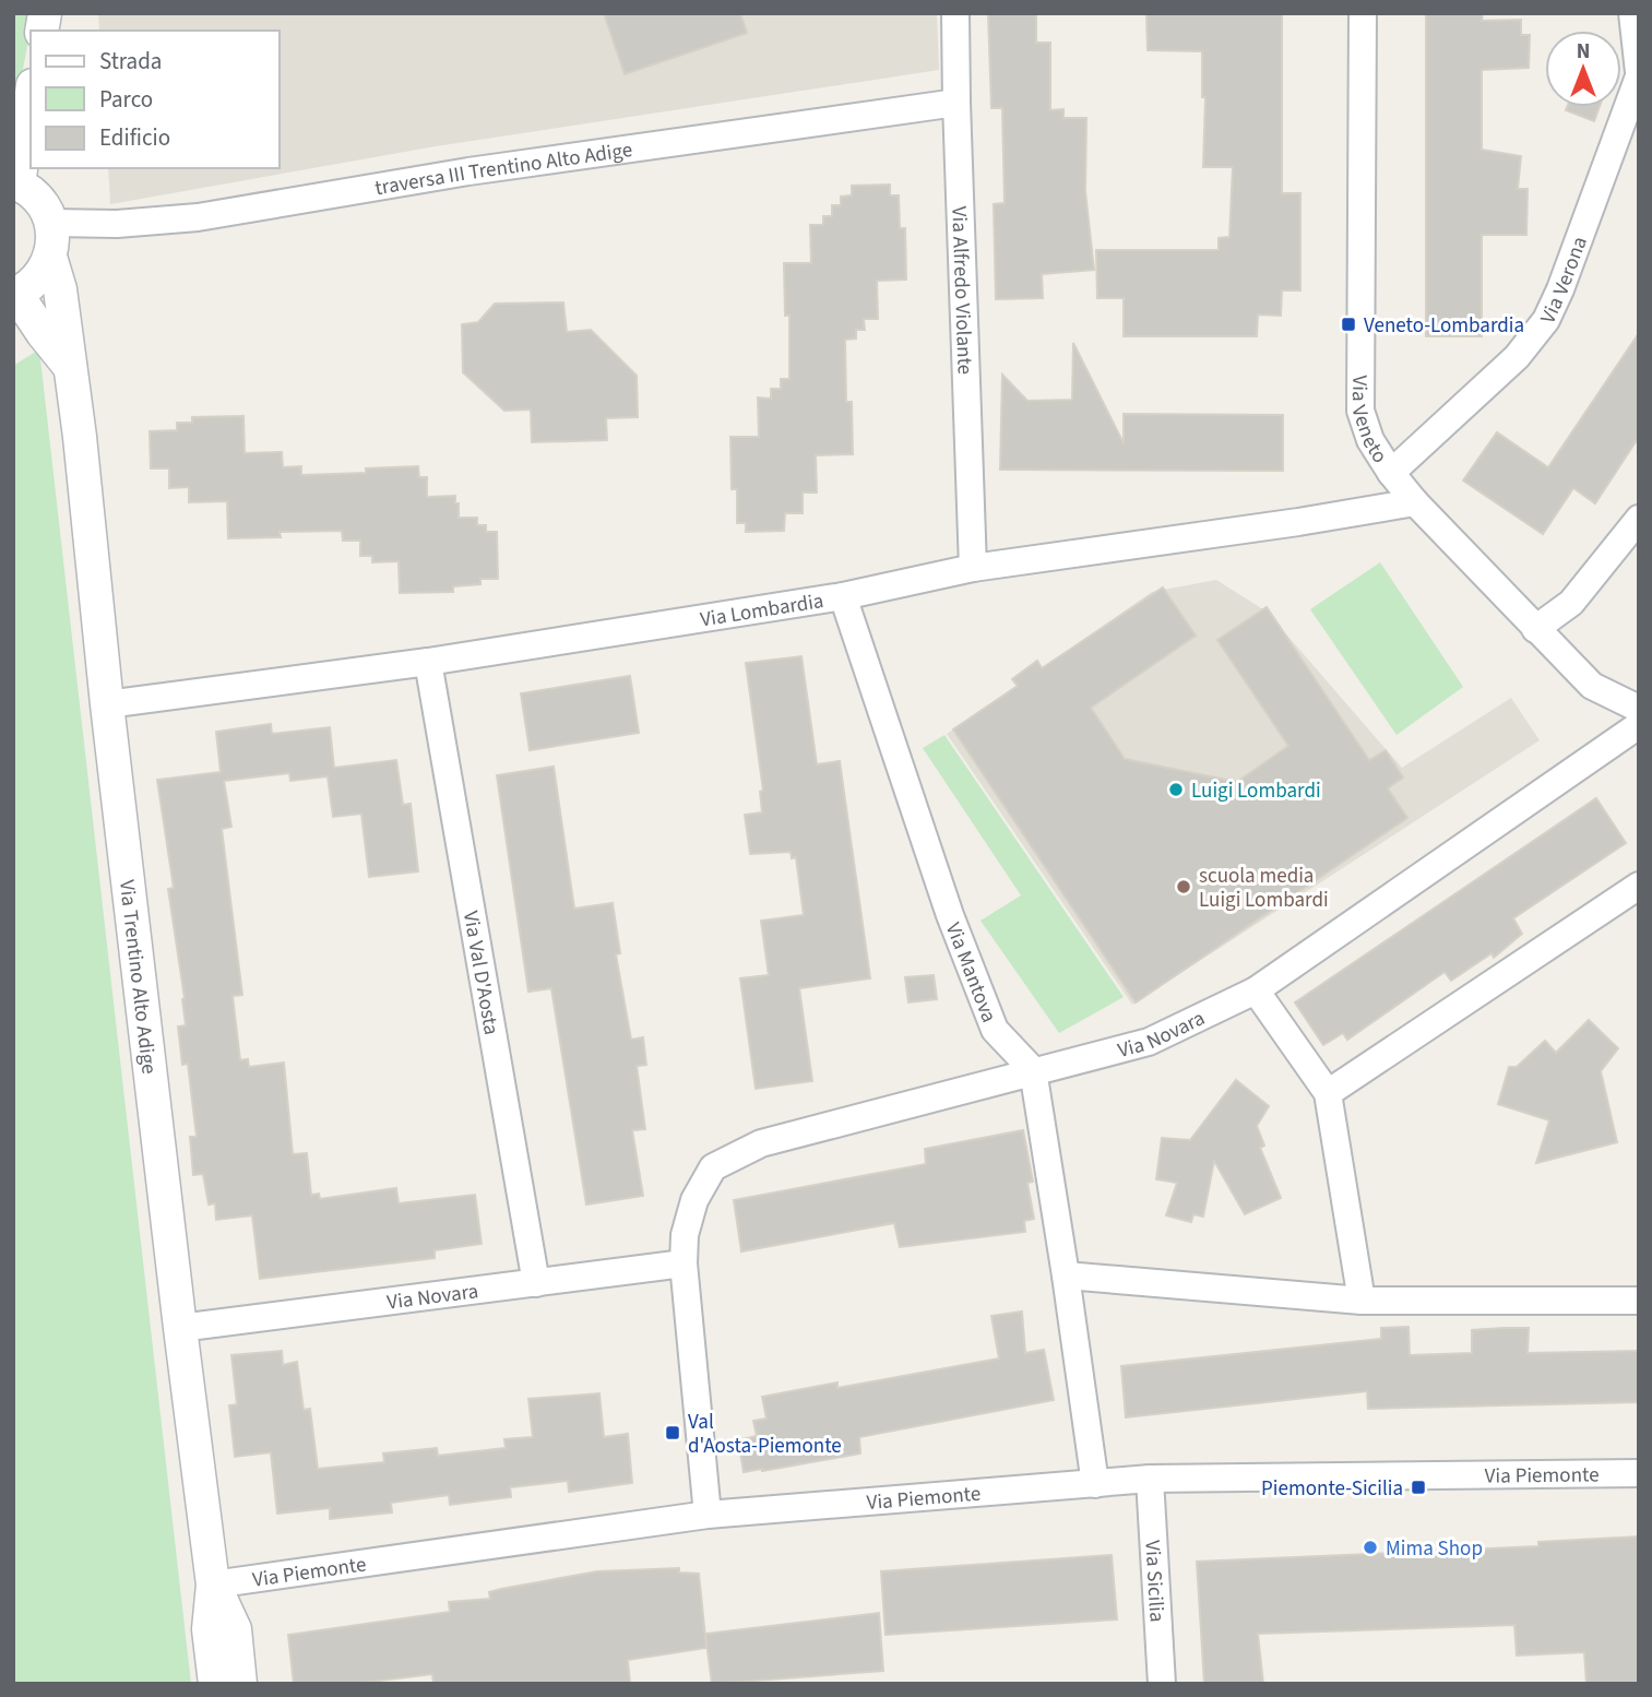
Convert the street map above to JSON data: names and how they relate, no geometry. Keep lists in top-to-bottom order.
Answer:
{
  "streets": {
    "street": [
      "traversa III Trentino Alto Adige",
      "Via Verona",
      "Via Alfredo Violante",
      "Via Veneto",
      "Via Lombardia",
      "Via Mantova",
      "Via Val D'Aosta",
      "Via Trentino Alto Adige",
      "Via Novara",
      "Via Piemonte",
      "Via Sicilia"
    ]
  },
  "crossings": [
    ["traversa III Trentino Alto Adige", "Via Alfredo Violante"],
    ["traversa III Trentino Alto Adige", "Via Trentino Alto Adige"],
    ["Via Verona", "Via Veneto"],
    ["Via Alfredo Violante", "Via Lombardia"],
    ["Via Veneto", "Via Lombardia"],
    ["Via Lombardia", "Via Mantova"],
    ["Via Lombardia", "Via Val D'Aosta"],
    ["Via Lombardia", "Via Trentino Alto Adige"],
    ["Via Mantova", "Via Novara"],
    ["Via Val D'Aosta", "Via Novara"],
    ["Via Trentino Alto Adige", "Via Novara"],
    ["Via Trentino Alto Adige", "Via Piemonte"],
    ["Via Novara", "Via Piemonte"],
    ["Via Piemonte", "Via Sicilia"]
  ],
  "places": {
    "transit": ["Veneto-Lombardia", "Val d'Aosta-Piemonte", "Piemonte-Sicilia"],
    "other": ["Luigi Lombardi", "scuola media Luigi Lombardi", "Mima Shop"]
  },
  "legend": ["Strada", "Parco", "Edificio"],
  "north": "top"
}
